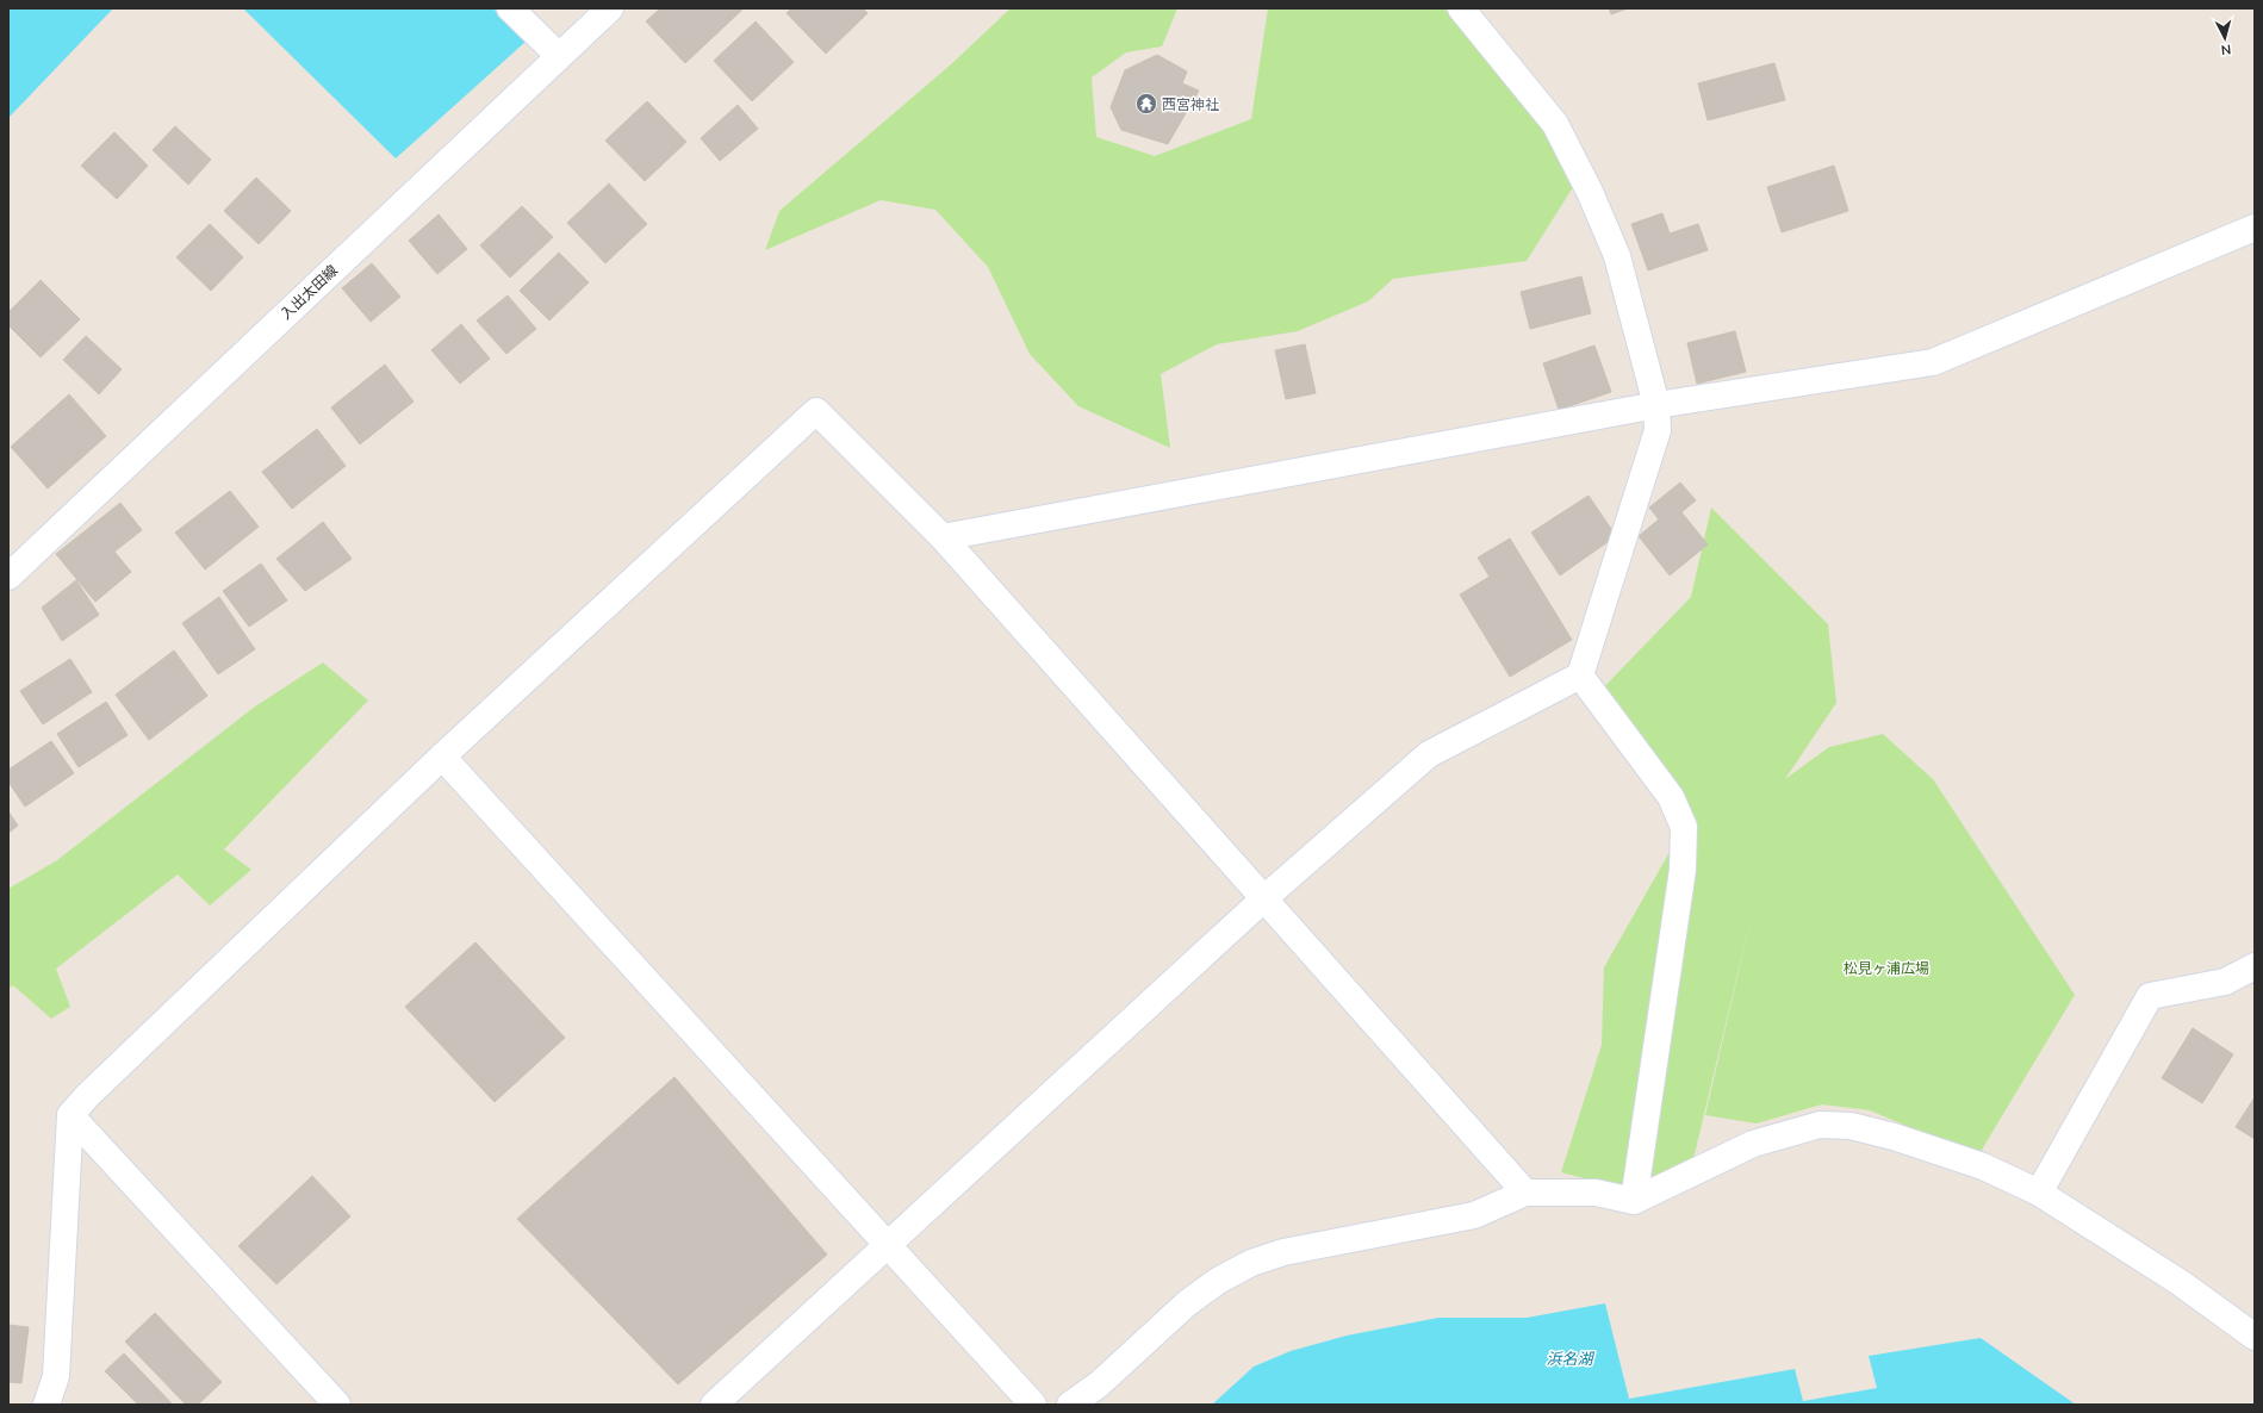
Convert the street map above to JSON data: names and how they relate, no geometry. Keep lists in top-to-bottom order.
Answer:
{
  "streets": {
    "street": ["入出太田線"]
  },
  "water": ["浜名湖"],
  "parks": ["松見ヶ浦広場"],
  "places": {
    "temple": ["西宮神社"]
  },
  "north": "bottom"
}
